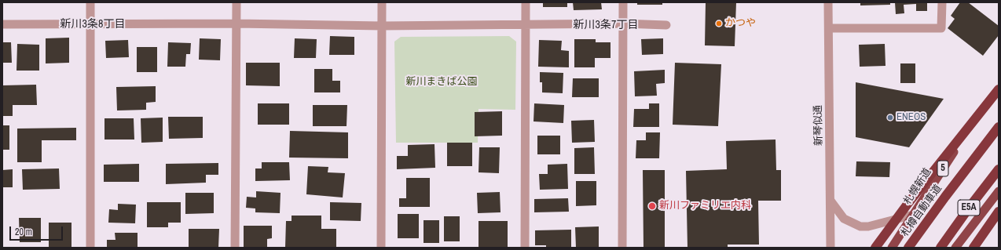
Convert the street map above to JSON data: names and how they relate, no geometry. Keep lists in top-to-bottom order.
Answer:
{
  "streets": {
    "highway": [
      "5",
      "札幌新道",
      "E5A",
      "札樽自動車道"
    ],
    "street": ["新琴似通"]
  },
  "districts": ["新川3条8丁目", "新川3条7丁目"],
  "parks": ["新川まきば公園"],
  "places": ["かつや", "ENEOS", "新川ファミリエ内科"],
  "scale_bar": "20 m"
}
